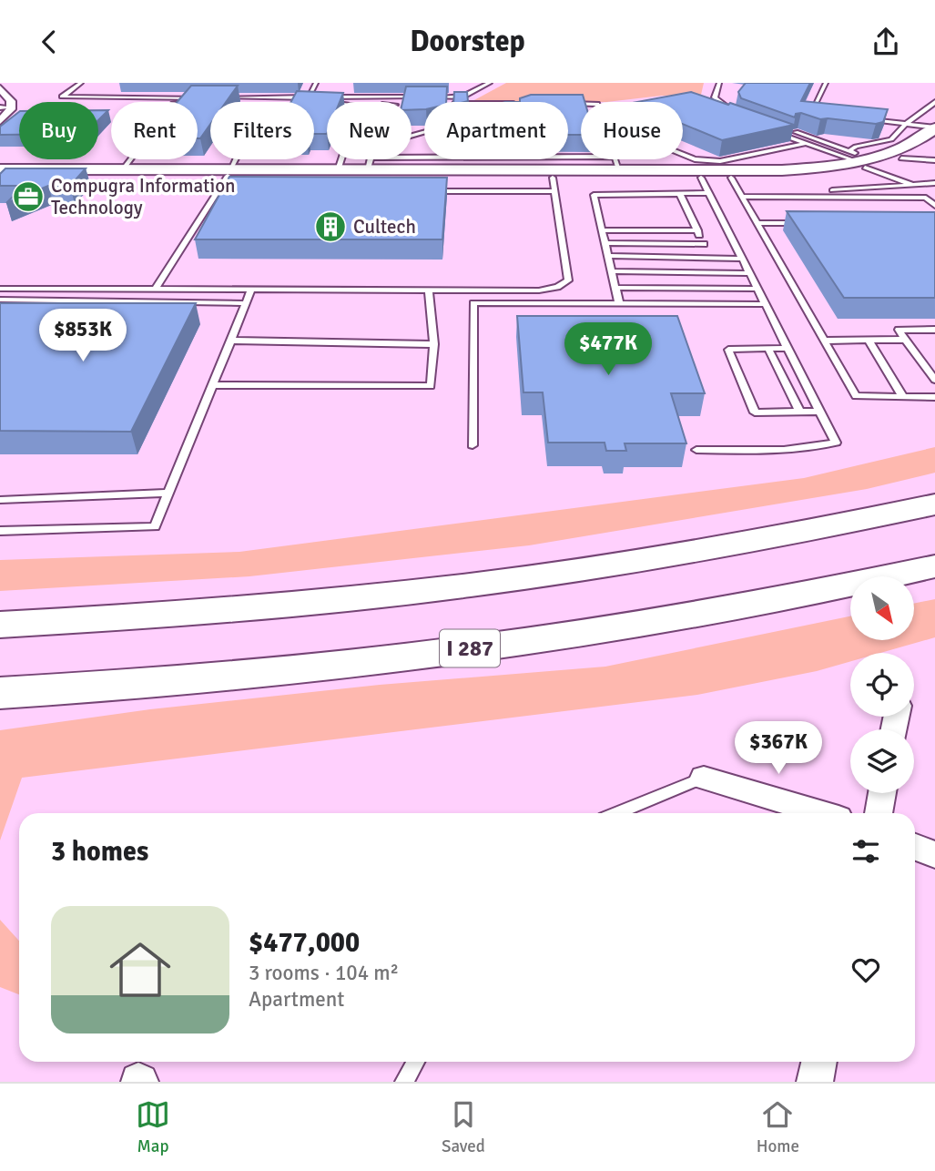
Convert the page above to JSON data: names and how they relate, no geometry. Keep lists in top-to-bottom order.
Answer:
{
  "streets": {
    "highway": ["I 287"]
  },
  "places": {
    "office": ["Compugra Information Technology"],
    "building": ["Cultech"]
  },
  "north": "bottom right",
  "page": {
    "header": "Doorstep",
    "chip": [
      "Buy",
      "Rent",
      "Filters",
      "New",
      "Apartment",
      "House"
    ],
    "price": ["$853K", "$477K", "$367K"],
    "heading": "3 homes",
    "list": [
      {
        "name": "$477,000",
        "note": "3 rooms · 104 m² · Apartment"
      }
    ],
    "tabs": ["Map", "Saved", "Home"]
  }
}
